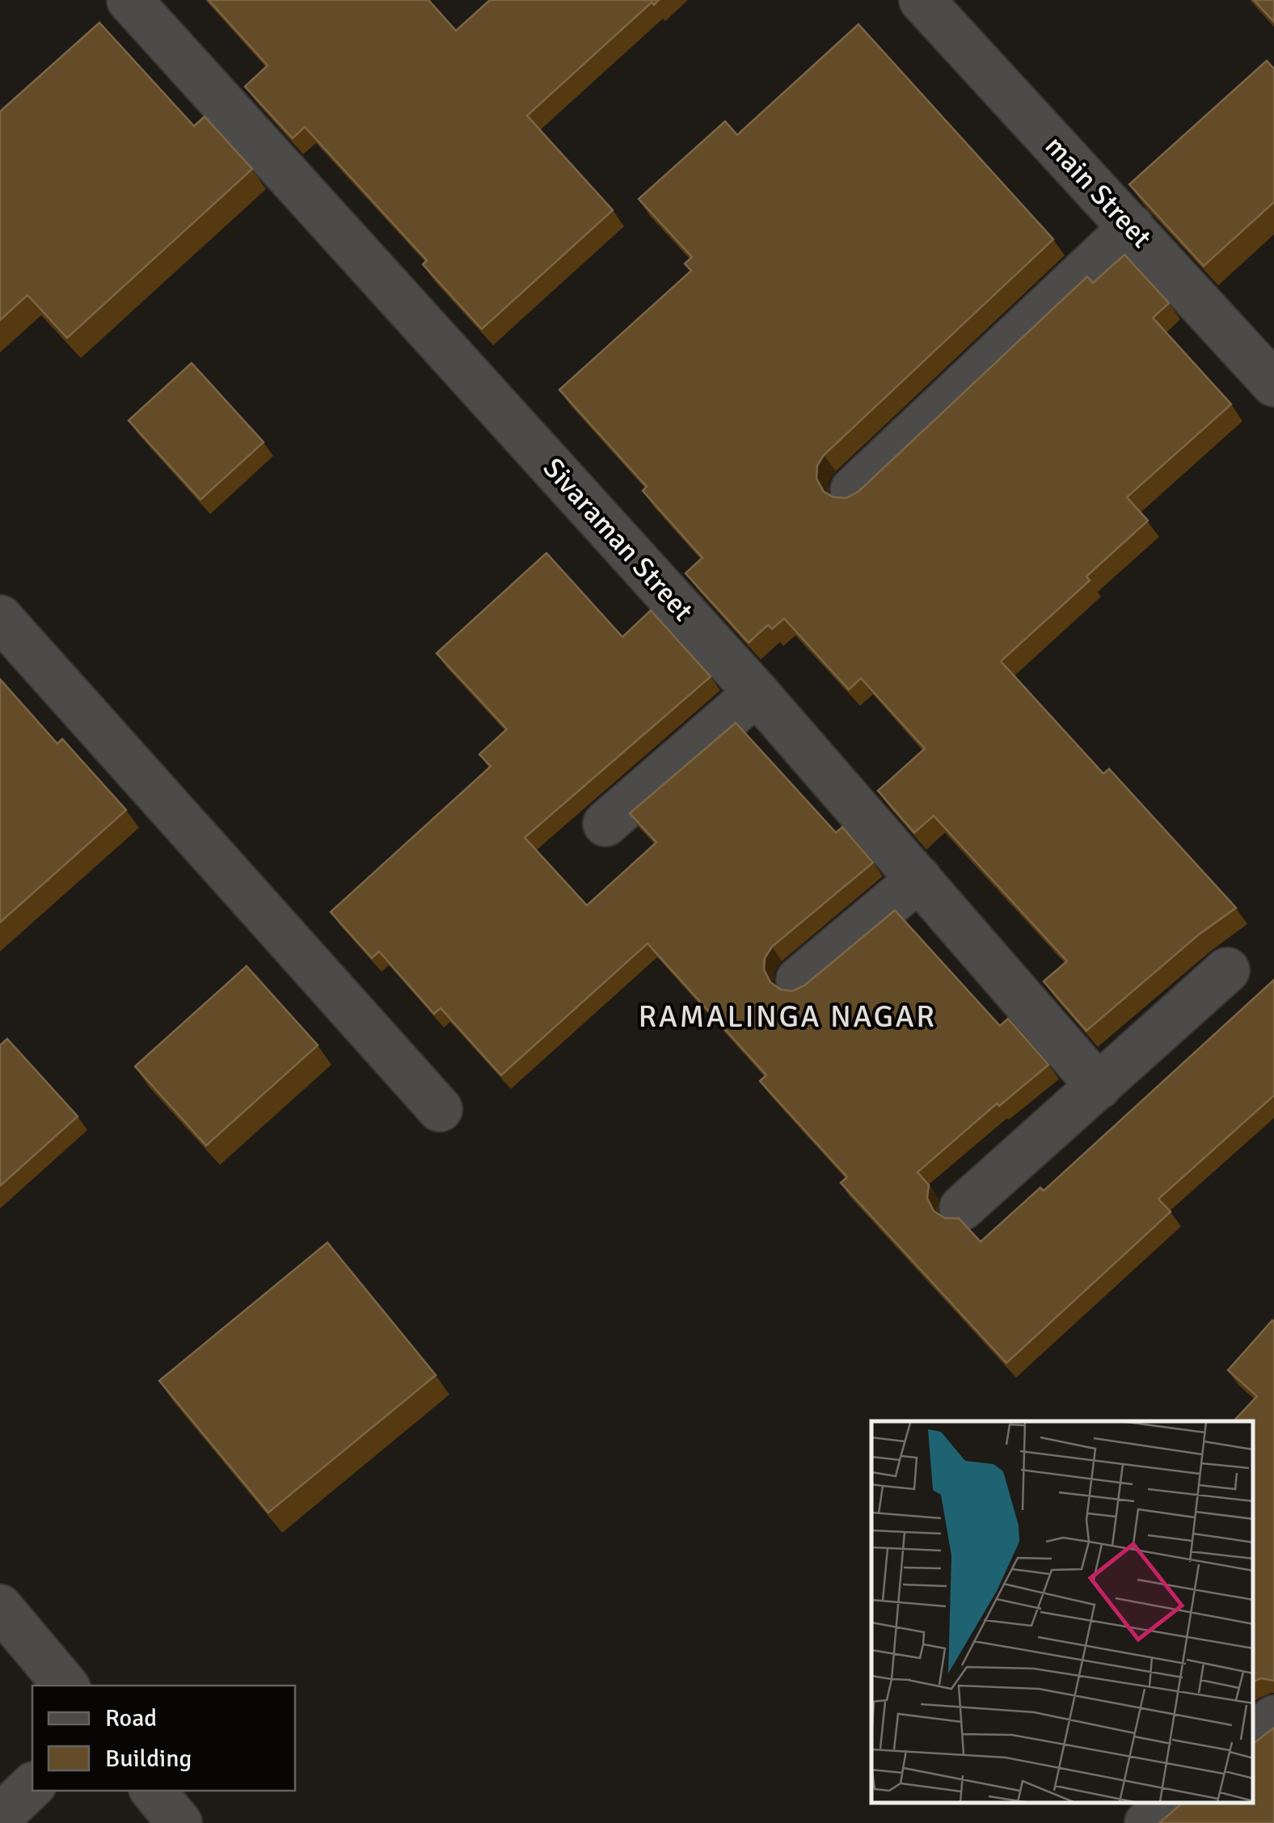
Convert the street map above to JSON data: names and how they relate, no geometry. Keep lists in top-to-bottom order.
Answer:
{
  "streets": {
    "street": ["main Street", "Sivaraman Street"]
  },
  "districts": ["RAMALINGA NAGAR"],
  "legend": ["Road", "Building"]
}
